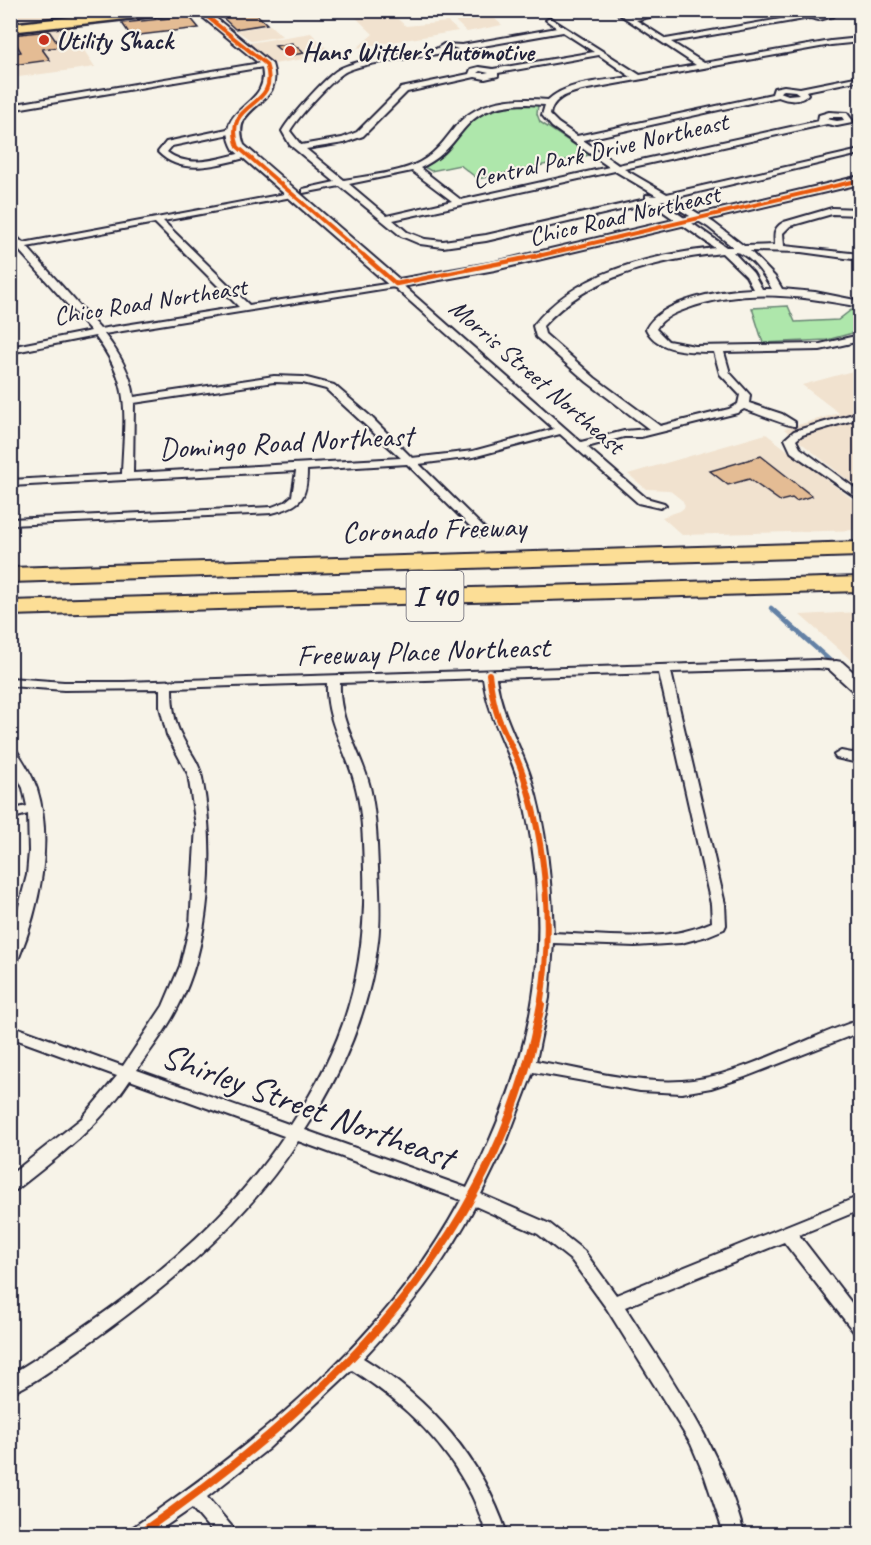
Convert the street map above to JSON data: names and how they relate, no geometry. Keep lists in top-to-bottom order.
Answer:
{
  "streets": {
    "highway": ["Coronado Freeway", "I 40"],
    "street": [
      "Central Park Drive Northeast",
      "Chico Road Northeast",
      "Morris Street Northeast",
      "Domingo Road Northeast",
      "Freeway Place Northeast",
      "Shirley Street Northeast"
    ]
  },
  "crossings": [
    ["Chico Road Northeast", "Morris Street Northeast"],
    ["Morris Street Northeast", "Domingo Road Northeast"]
  ],
  "places": ["Utility Shack", "Hans Wittler's Automotive"]
}
